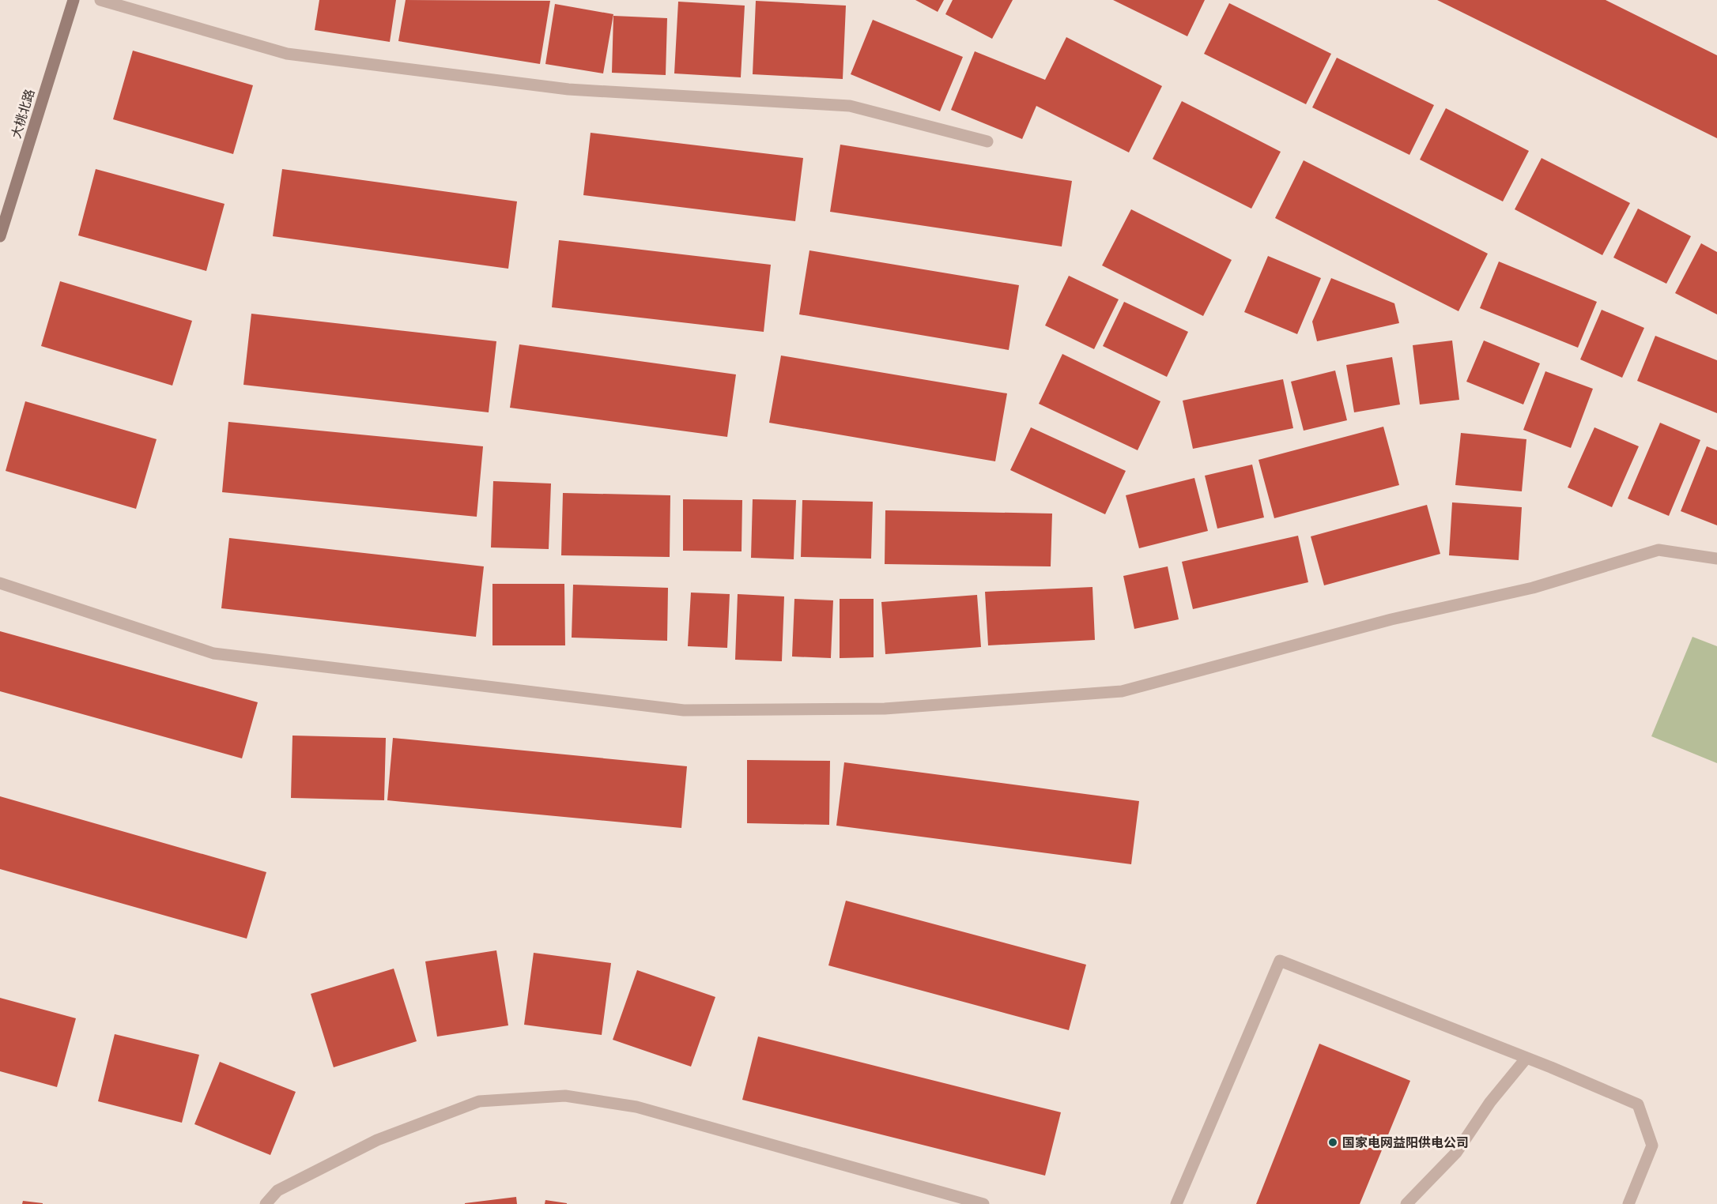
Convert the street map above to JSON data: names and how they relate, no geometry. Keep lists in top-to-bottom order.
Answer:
{
  "streets": {
    "street": ["大桃北路"]
  },
  "places": ["国家电网益阳供电公司"]
}
